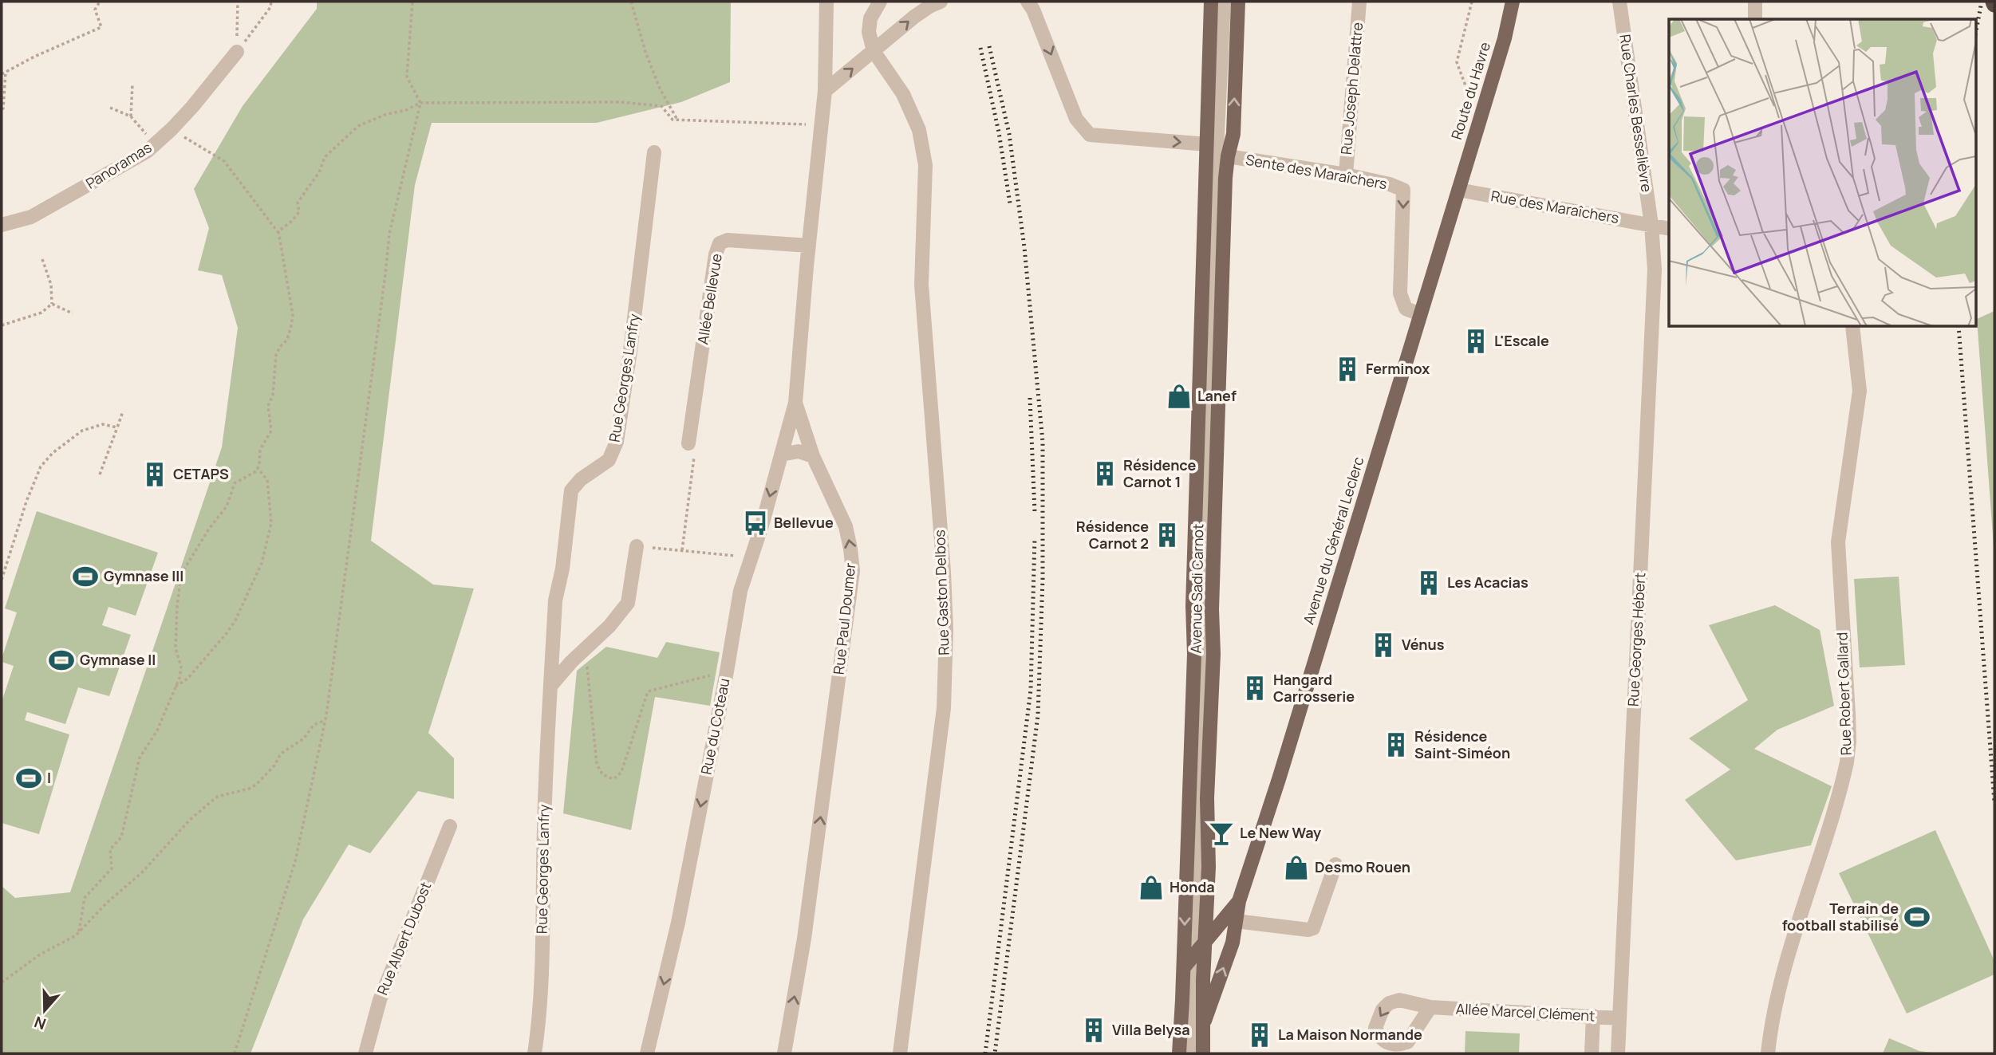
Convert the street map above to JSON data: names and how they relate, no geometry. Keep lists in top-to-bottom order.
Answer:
{
  "streets": {
    "main road": ["Route du Havre", "Avenue du Général Leclerc", "Avenue Sadi Carnot"],
    "street": [
      "Rue Joseph Delattre",
      "Rue Charles Besselièvre",
      "Panoramas",
      "Sente des Maraîchers",
      "Rue des Maraîchers",
      "Allée Bellevue",
      "Rue Georges Lanfry",
      "Rue Gaston Delbos",
      "Rue Paul Doumer",
      "Rue Georges Hébert",
      "Rue Robert Gallard",
      "Rue du Coteau",
      "Rue Albert Dubost",
      "Allée Marcel Clément"
    ]
  },
  "crossings": [
    ["Rue Joseph Delattre", "Sente des Maraîchers"],
    ["Route du Havre", "Rue des Maraîchers"],
    ["Route du Havre", "Avenue du Général Leclerc"],
    ["Rue Charles Besselièvre", "Rue des Maraîchers"],
    ["Rue Charles Besselièvre", "Rue Georges Hébert"],
    ["Sente des Maraîchers", "Avenue du Général Leclerc"],
    ["Sente des Maraîchers", "Avenue Sadi Carnot"],
    ["Rue des Maraîchers", "Avenue du Général Leclerc"],
    ["Rue des Maraîchers", "Rue Georges Hébert"],
    ["Allée Bellevue", "Rue Paul Doumer"],
    ["Rue Paul Doumer", "Rue du Coteau"],
    ["Rue Georges Hébert", "Allée Marcel Clément"]
  ],
  "one_way": ["Sente des Maraîchers", "Rue Paul Doumer", "Rue du Coteau"],
  "places": {
    "building": [
      "L'Escale",
      "Ferminox",
      "Résidence Carnot 1",
      "CETAPS",
      "Résidence Carnot 2",
      "Les Acacias",
      "Vénus",
      "Hangard Carrosserie",
      "Résidence Saint-Siméon",
      "Villa Belysa",
      "La Maison Normande"
    ],
    "shop": ["Lanef", "Desmo Rouen", "Honda"],
    "bus stop": ["Bellevue"],
    "sports": [
      "Gymnase III",
      "Gymnase II",
      "I",
      "Terrain de football stabilisé"
    ],
    "bar": ["Le New Way"]
  },
  "north": "bottom"
}
